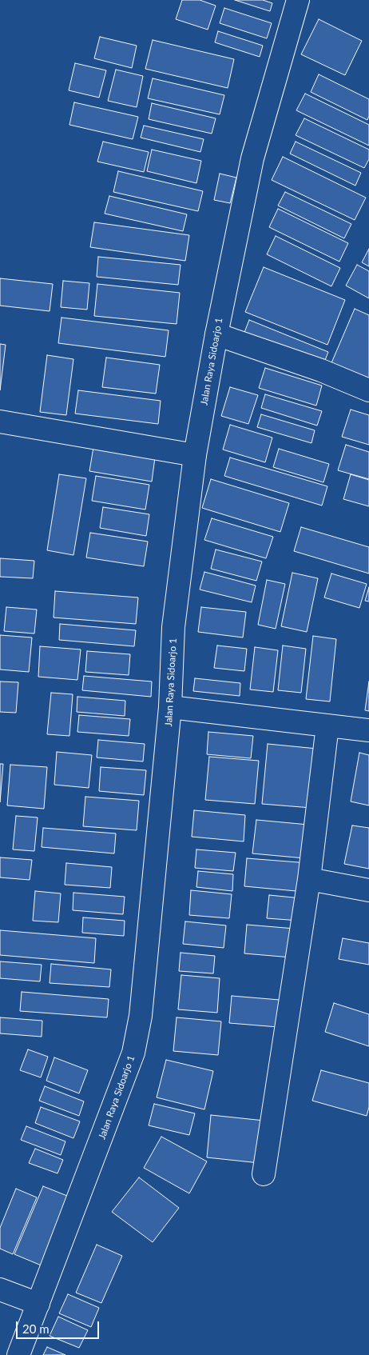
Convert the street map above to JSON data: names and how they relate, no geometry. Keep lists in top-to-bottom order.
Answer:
{
  "streets": {
    "street": ["Jalan Raya Sidoarjo 1"]
  },
  "scale_bar": "20 m"
}
